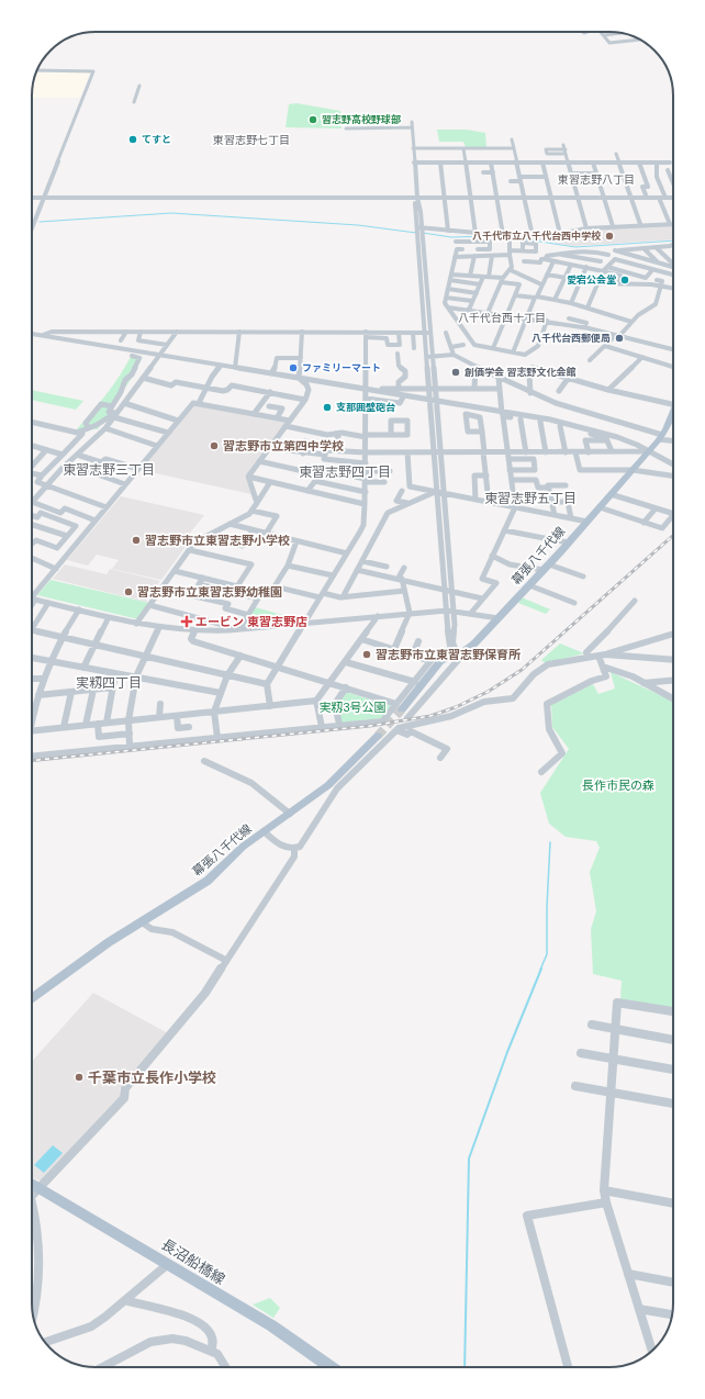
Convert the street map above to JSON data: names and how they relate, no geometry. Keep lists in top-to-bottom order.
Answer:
{
  "streets": {
    "main road": ["幕張八千代線", "長沼船橋線"]
  },
  "districts": [
    "東習志野七丁目",
    "東習志野八丁目",
    "八千代台西十丁目",
    "東習志野三丁目",
    "東習志野四丁目",
    "東習志野五丁目",
    "実籾四丁目"
  ],
  "parks": ["実籾3号公園", "長作市民の森"],
  "places": {
    "other": [
      "習志野高校野球部",
      "てすと",
      "八千代市立八千代台西中学校",
      "愛宕公会堂",
      "八千代台西郵便局",
      "ファミリーマート",
      "創価学会 習志野文化会館",
      "支那囲壁砲台",
      "習志野市立第四中学校",
      "習志野市立東習志野小学校",
      "習志野市立東習志野幼稚園",
      "習志野市立東習志野保育所",
      "千葉市立長作小学校"
    ],
    "health": ["エービン 東習志野店"]
  }
}
